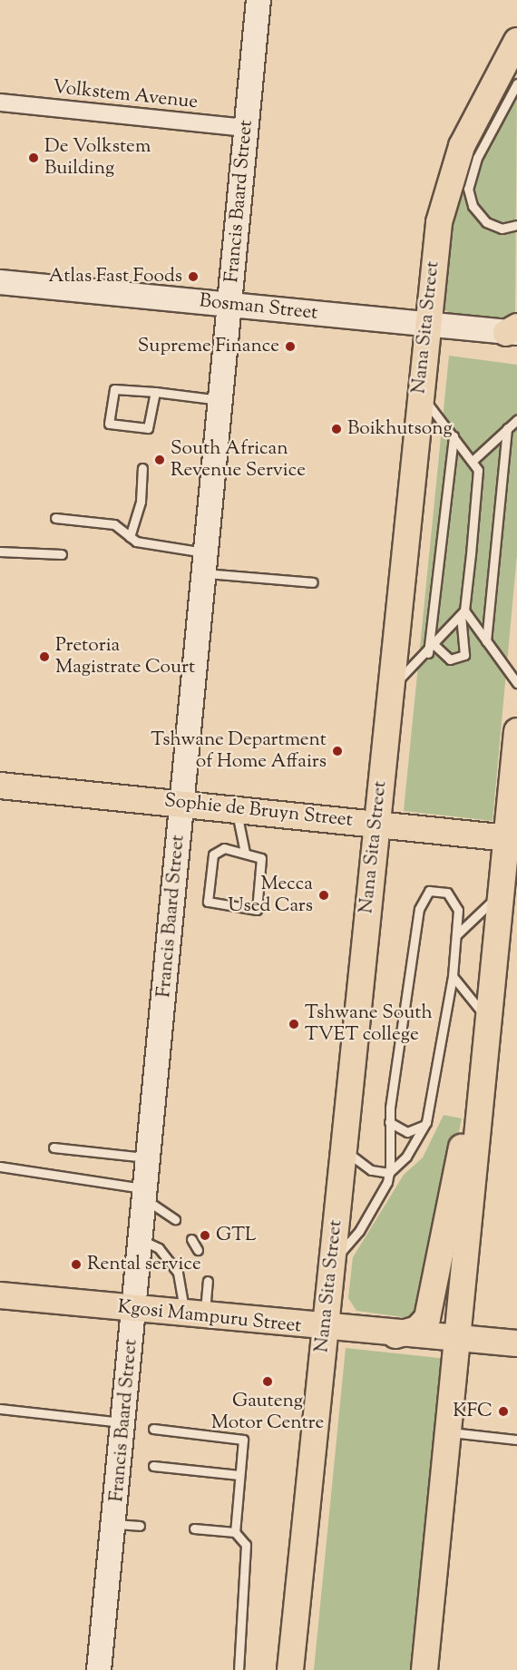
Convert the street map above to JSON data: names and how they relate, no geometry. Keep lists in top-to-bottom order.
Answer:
{
  "streets": {
    "main road": ["Nana Sita Street", "Sophie de Bruyn Street", "Kgosi Mampuru Street"],
    "street": ["Volkstem Avenue", "Francis Baard Street", "Bosman Street"]
  },
  "crossings": [
    ["Volkstem Avenue", "Francis Baard Street"],
    ["Francis Baard Street", "Bosman Street"],
    ["Francis Baard Street", "Sophie de Bruyn Street"],
    ["Francis Baard Street", "Kgosi Mampuru Street"],
    ["Bosman Street", "Nana Sita Street"],
    ["Nana Sita Street", "Sophie de Bruyn Street"],
    ["Nana Sita Street", "Kgosi Mampuru Street"]
  ],
  "places": [
    "De Volkstem Building",
    "Atlas Fast Foods",
    "Supreme Finance",
    "Boikhutsong",
    "South African Revenue Service",
    "Pretoria Magistrate Court",
    "Tshwane Department of Home Affairs",
    "Mecca Used Cars",
    "Tshwane South TVET college",
    "GTL",
    "Rental service",
    "Gauteng Motor Centre",
    "KFC"
  ]
}
